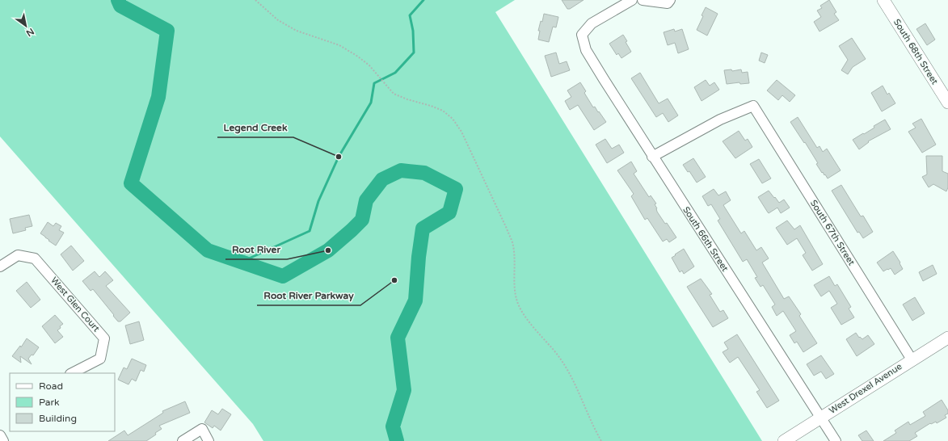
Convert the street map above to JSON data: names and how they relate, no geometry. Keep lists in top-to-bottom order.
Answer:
{
  "streets": {
    "street": [
      "South 68th Street",
      "South 67th Street",
      "South 66th Street",
      "West Glen Court",
      "West Drexel Avenue"
    ]
  },
  "crossings": [
    ["South 67th Street", "South 66th Street"],
    ["South 67th Street", "West Drexel Avenue"],
    ["South 66th Street", "West Drexel Avenue"]
  ],
  "places": ["Legend Creek", "Root River", "Root River Parkway"],
  "legend": ["Road", "Park", "Building"],
  "north": "bottom right"
}
